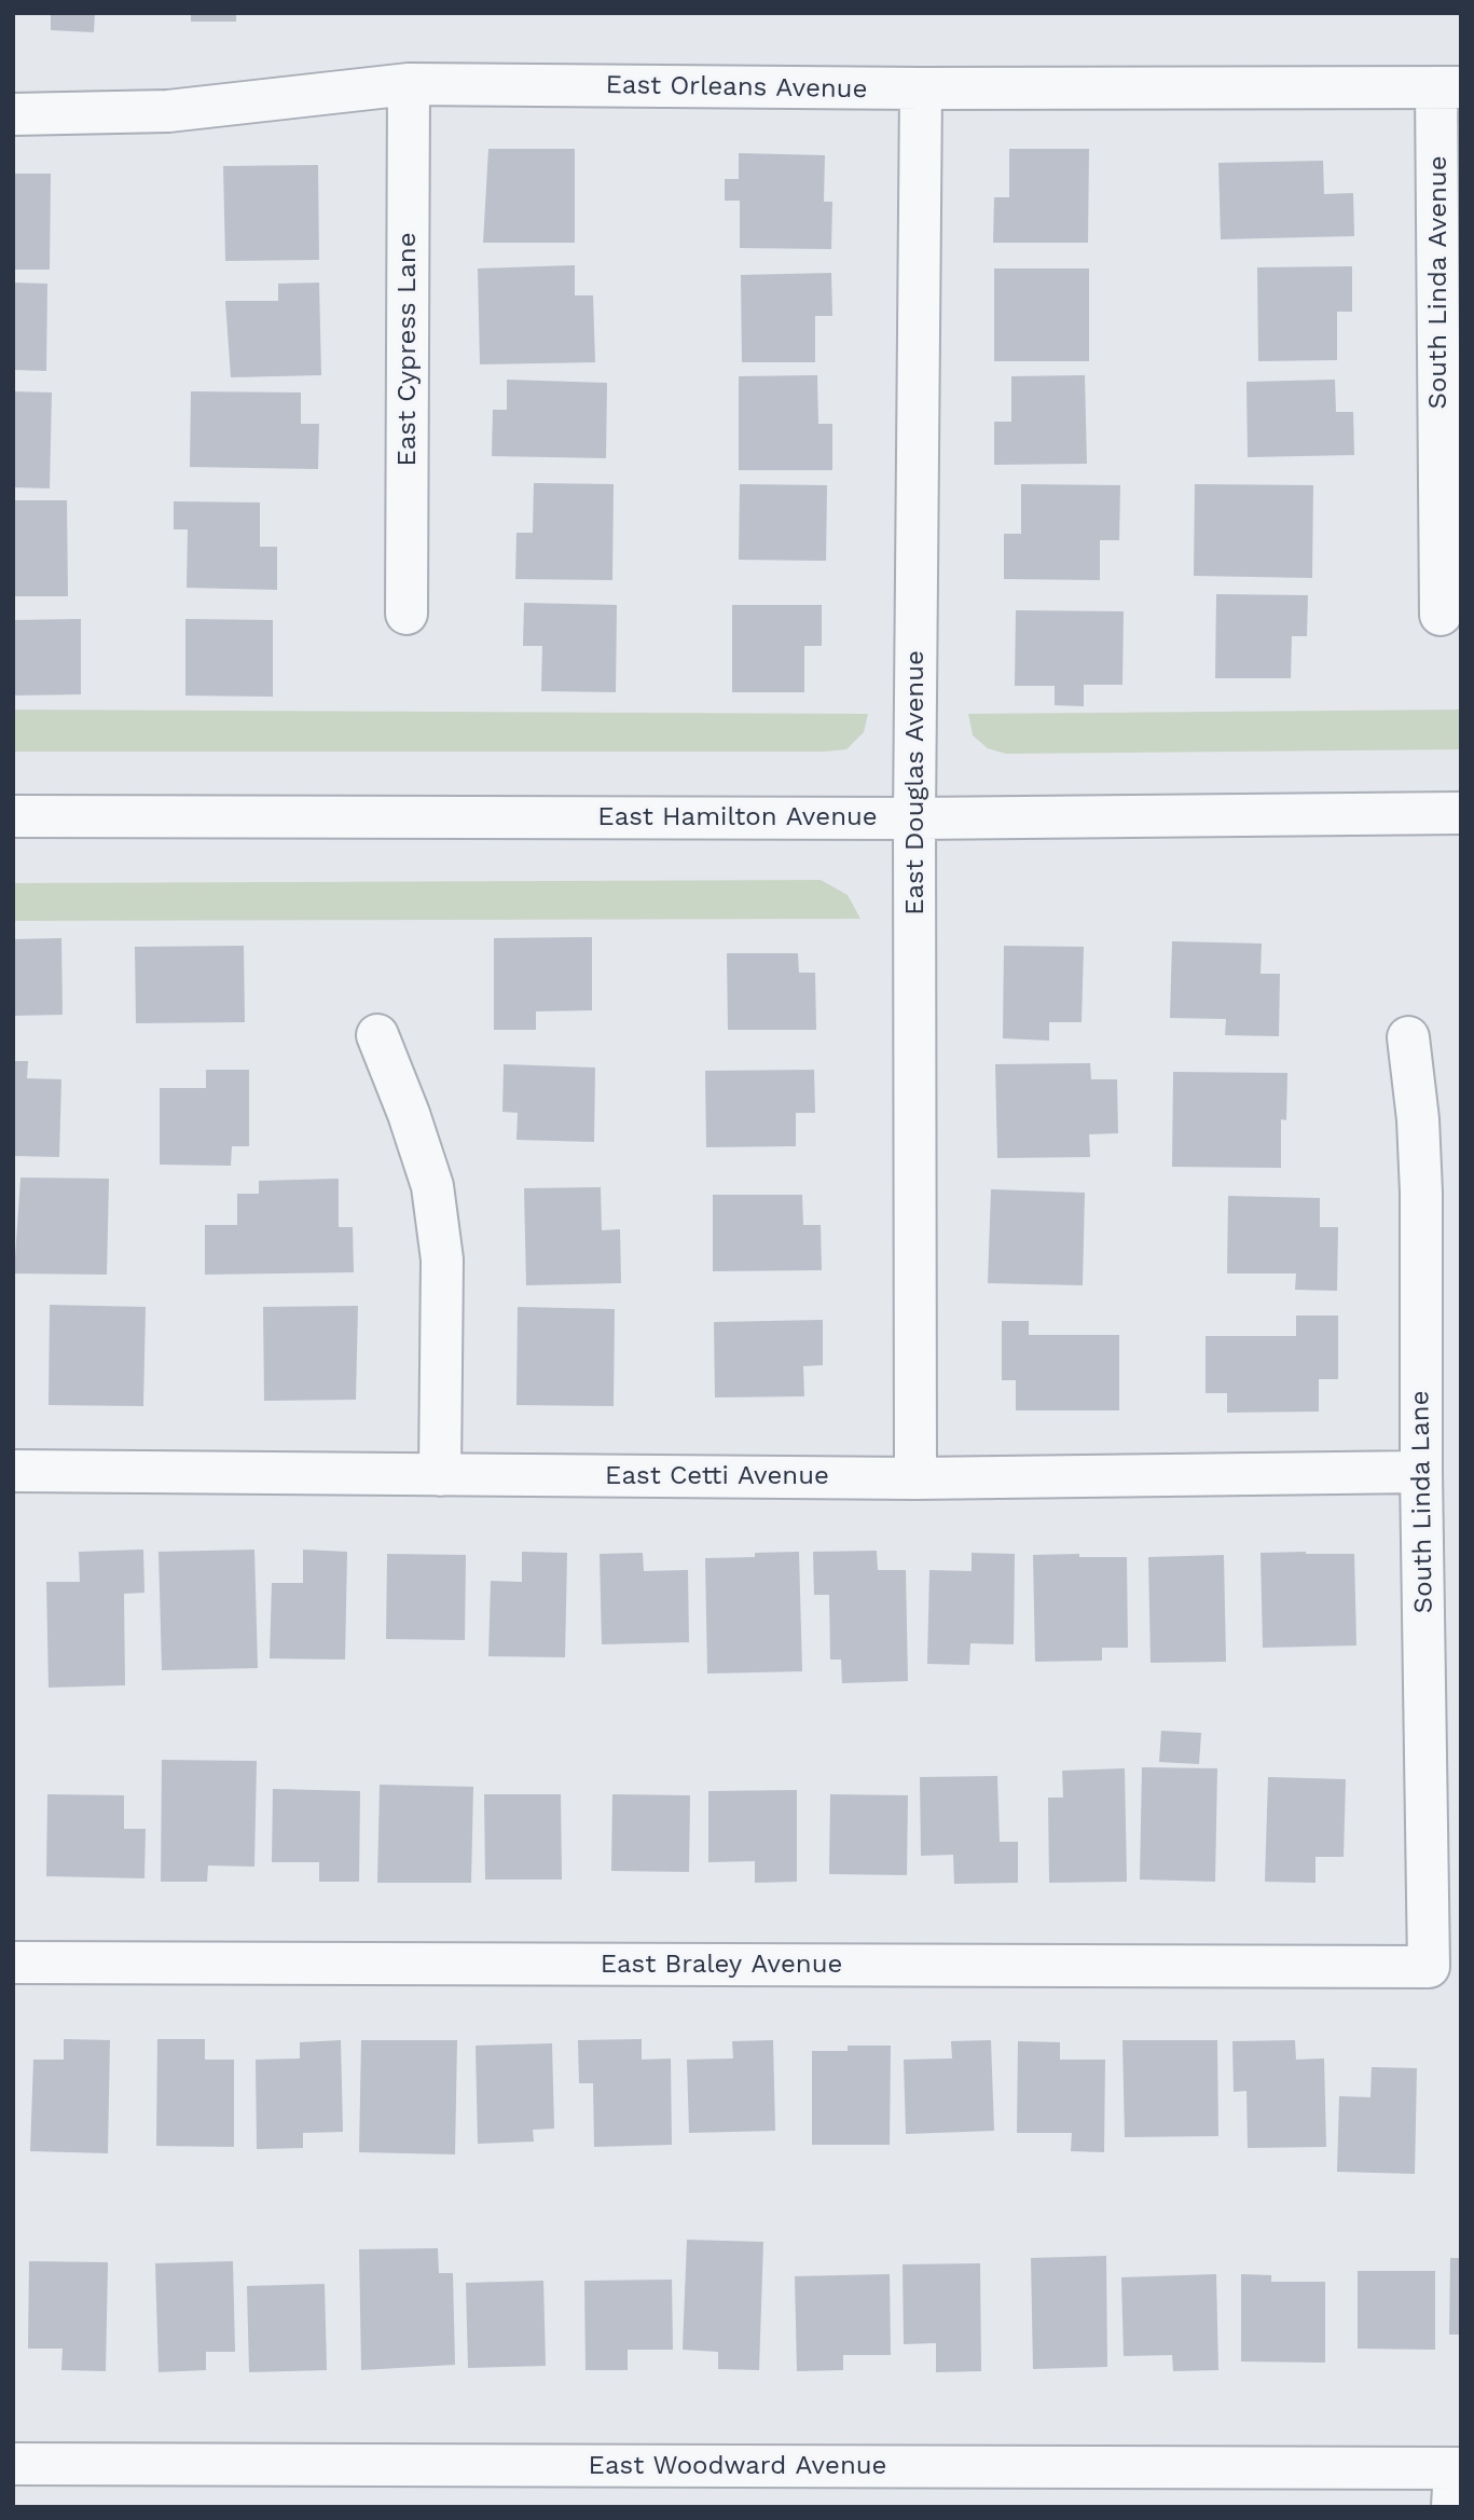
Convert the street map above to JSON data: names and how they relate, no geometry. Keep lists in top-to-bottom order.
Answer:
{
  "streets": {
    "street": [
      "East Orleans Avenue",
      "South Linda Avenue",
      "East Cypress Lane",
      "East Douglas Avenue",
      "East Hamilton Avenue",
      "East Cetti Avenue",
      "South Linda Lane",
      "East Braley Avenue",
      "East Woodward Avenue"
    ]
  },
  "crossings": [
    ["East Orleans Avenue", "South Linda Avenue"],
    ["East Orleans Avenue", "East Cypress Lane"],
    ["East Orleans Avenue", "East Douglas Avenue"],
    ["East Douglas Avenue", "East Hamilton Avenue"],
    ["East Douglas Avenue", "East Cetti Avenue"],
    ["East Cetti Avenue", "South Linda Lane"],
    ["South Linda Lane", "East Braley Avenue"]
  ]
}
